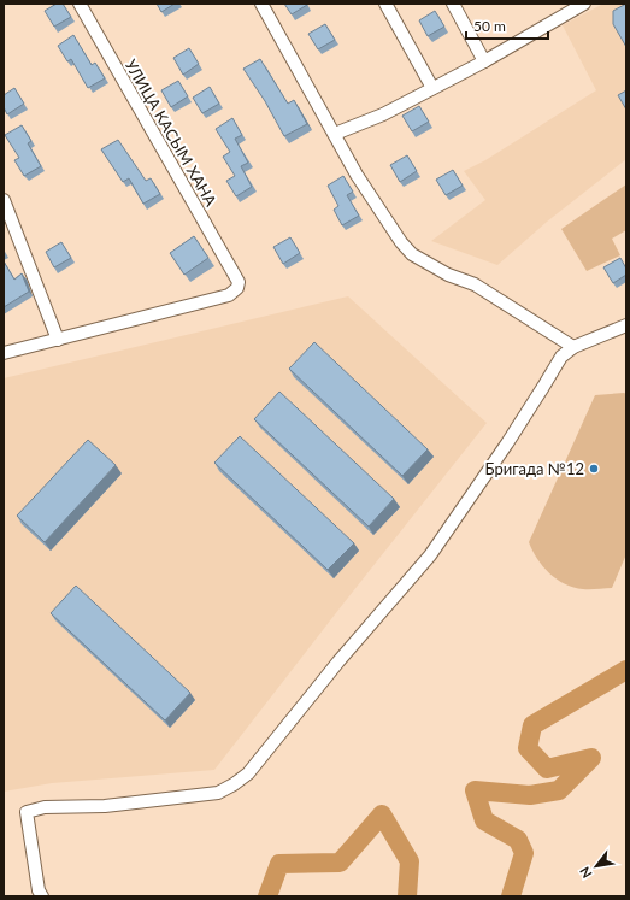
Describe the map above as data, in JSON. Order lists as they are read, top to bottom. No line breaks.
{"streets":{"street":["УЛИЦА КАСЫМ ХАНА"]},"places":["Бригада №12"],"scale_bar":"50 m","north":"bottom left"}
